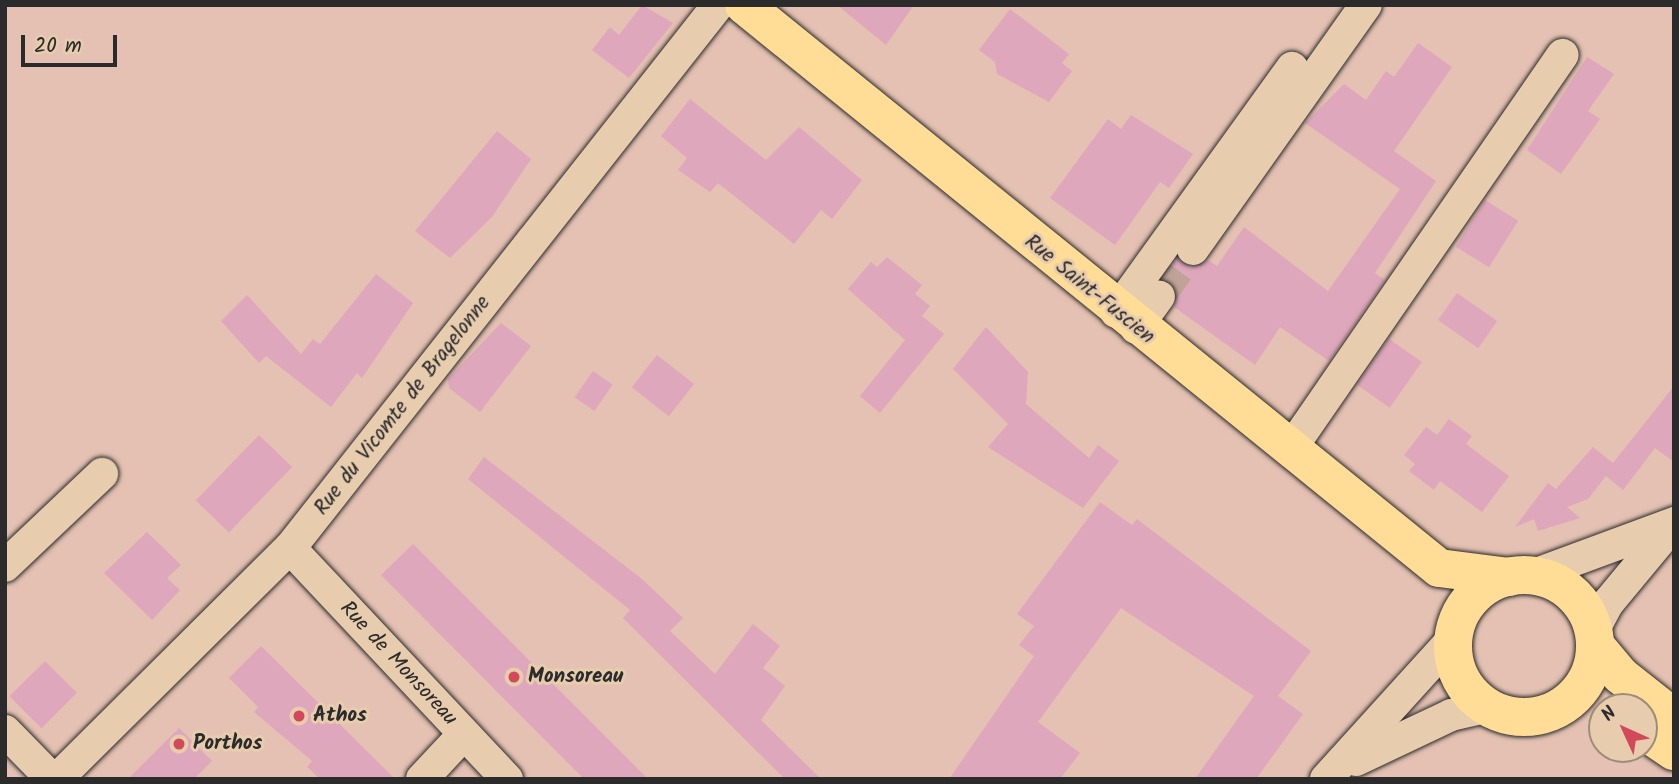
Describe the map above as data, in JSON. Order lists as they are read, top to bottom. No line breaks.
{"streets":{"main road":["Rue Saint-Fuscien"],"street":["Rue du Vicomte de Bragelonne","Rue de Monsoreau"]},"crossings":[["Rue du Vicomte de Bragelonne","Rue de Monsoreau"]],"places":["Monsoreau","Athos","Porthos"],"scale_bar":"20 m","north":"top left"}
